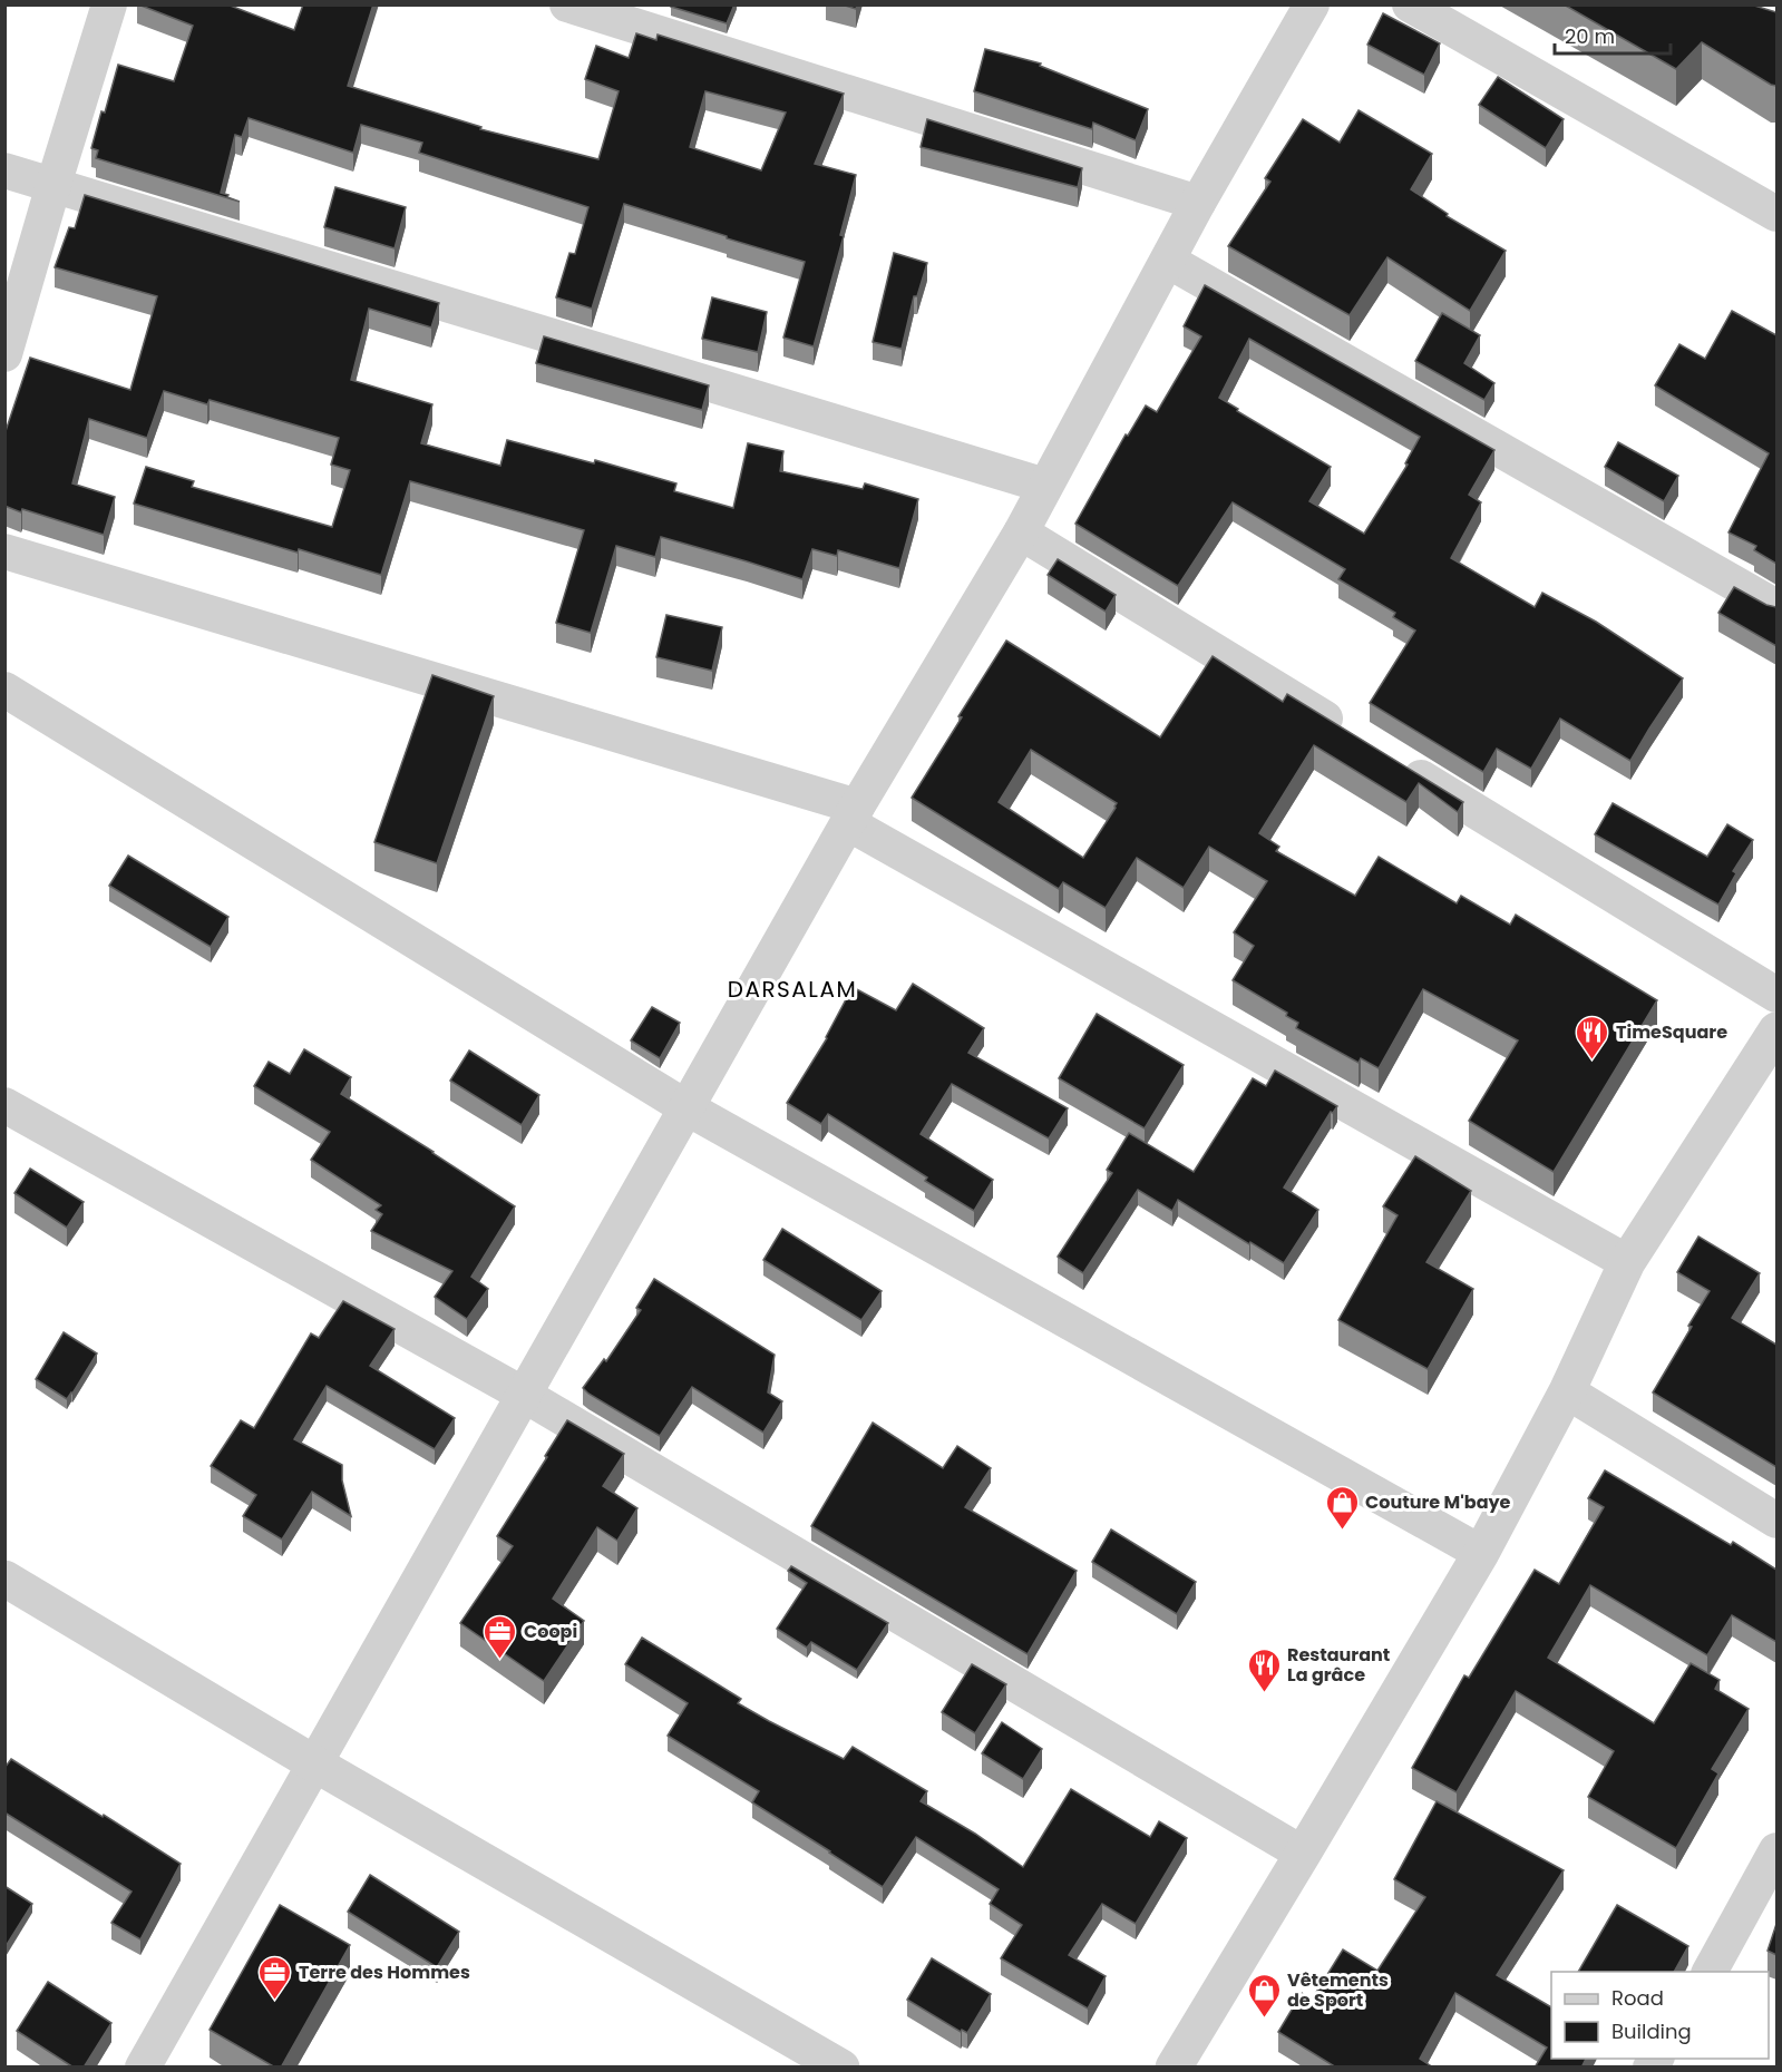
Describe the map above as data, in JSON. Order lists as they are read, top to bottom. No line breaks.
{"districts":["DARSALAM"],"places":{"restaurant":["TimeSquare","Restaurant La grâce"],"shop":["Couture M'baye","Vêtements de Sport"],"office":["Coopi","Terre des Hommes"]},"legend":["Road","Building"],"scale_bar":"20 m"}
